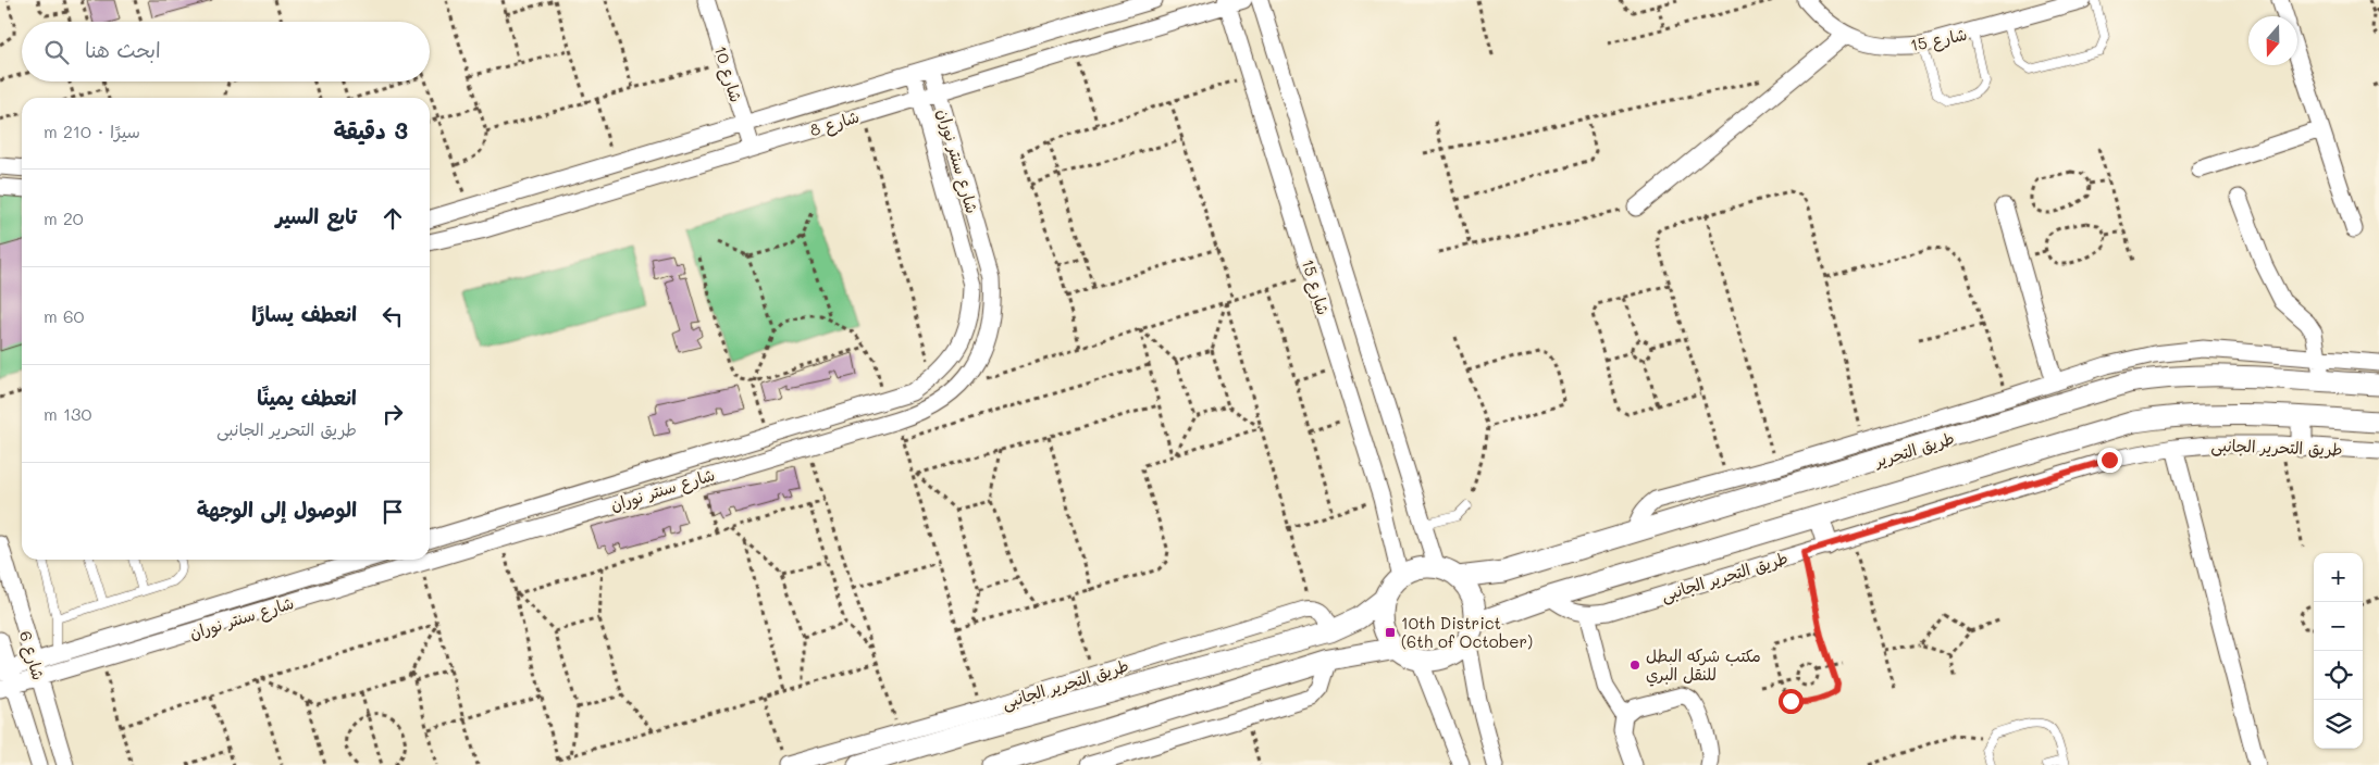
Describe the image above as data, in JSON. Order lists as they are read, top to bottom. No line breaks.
{"streets":{"street":["شارع 15","شارع 10","شارع 8","شارع سنتر نوران","طريق التحرير الجانبى","طريق التحرير","شارع 6"]},"crossings":[["شارع 15","شارع 8"],["شارع 15","طريق التحرير"],["شارع 10","شارع 8"],["شارع 8","شارع سنتر نوران"],["شارع سنتر نوران","شارع 6"]],"places":{"transit":["10th District (6th of October)"],"other":["مكتب شركه البطل للنقل البري"]},"north":"bottom","page":{"search":"ابحث هنا","heading":["3 دقيقة","سيرًا · 210 m"],"list":[["تابع السير","20 m"],["انعطف يسارًا","60 m"],["انعطف يمينًا","طريق التحرير الجانبى","130 m"],"الوصول إلى الوجهة"],"map_buttons":["+","−"]}}
